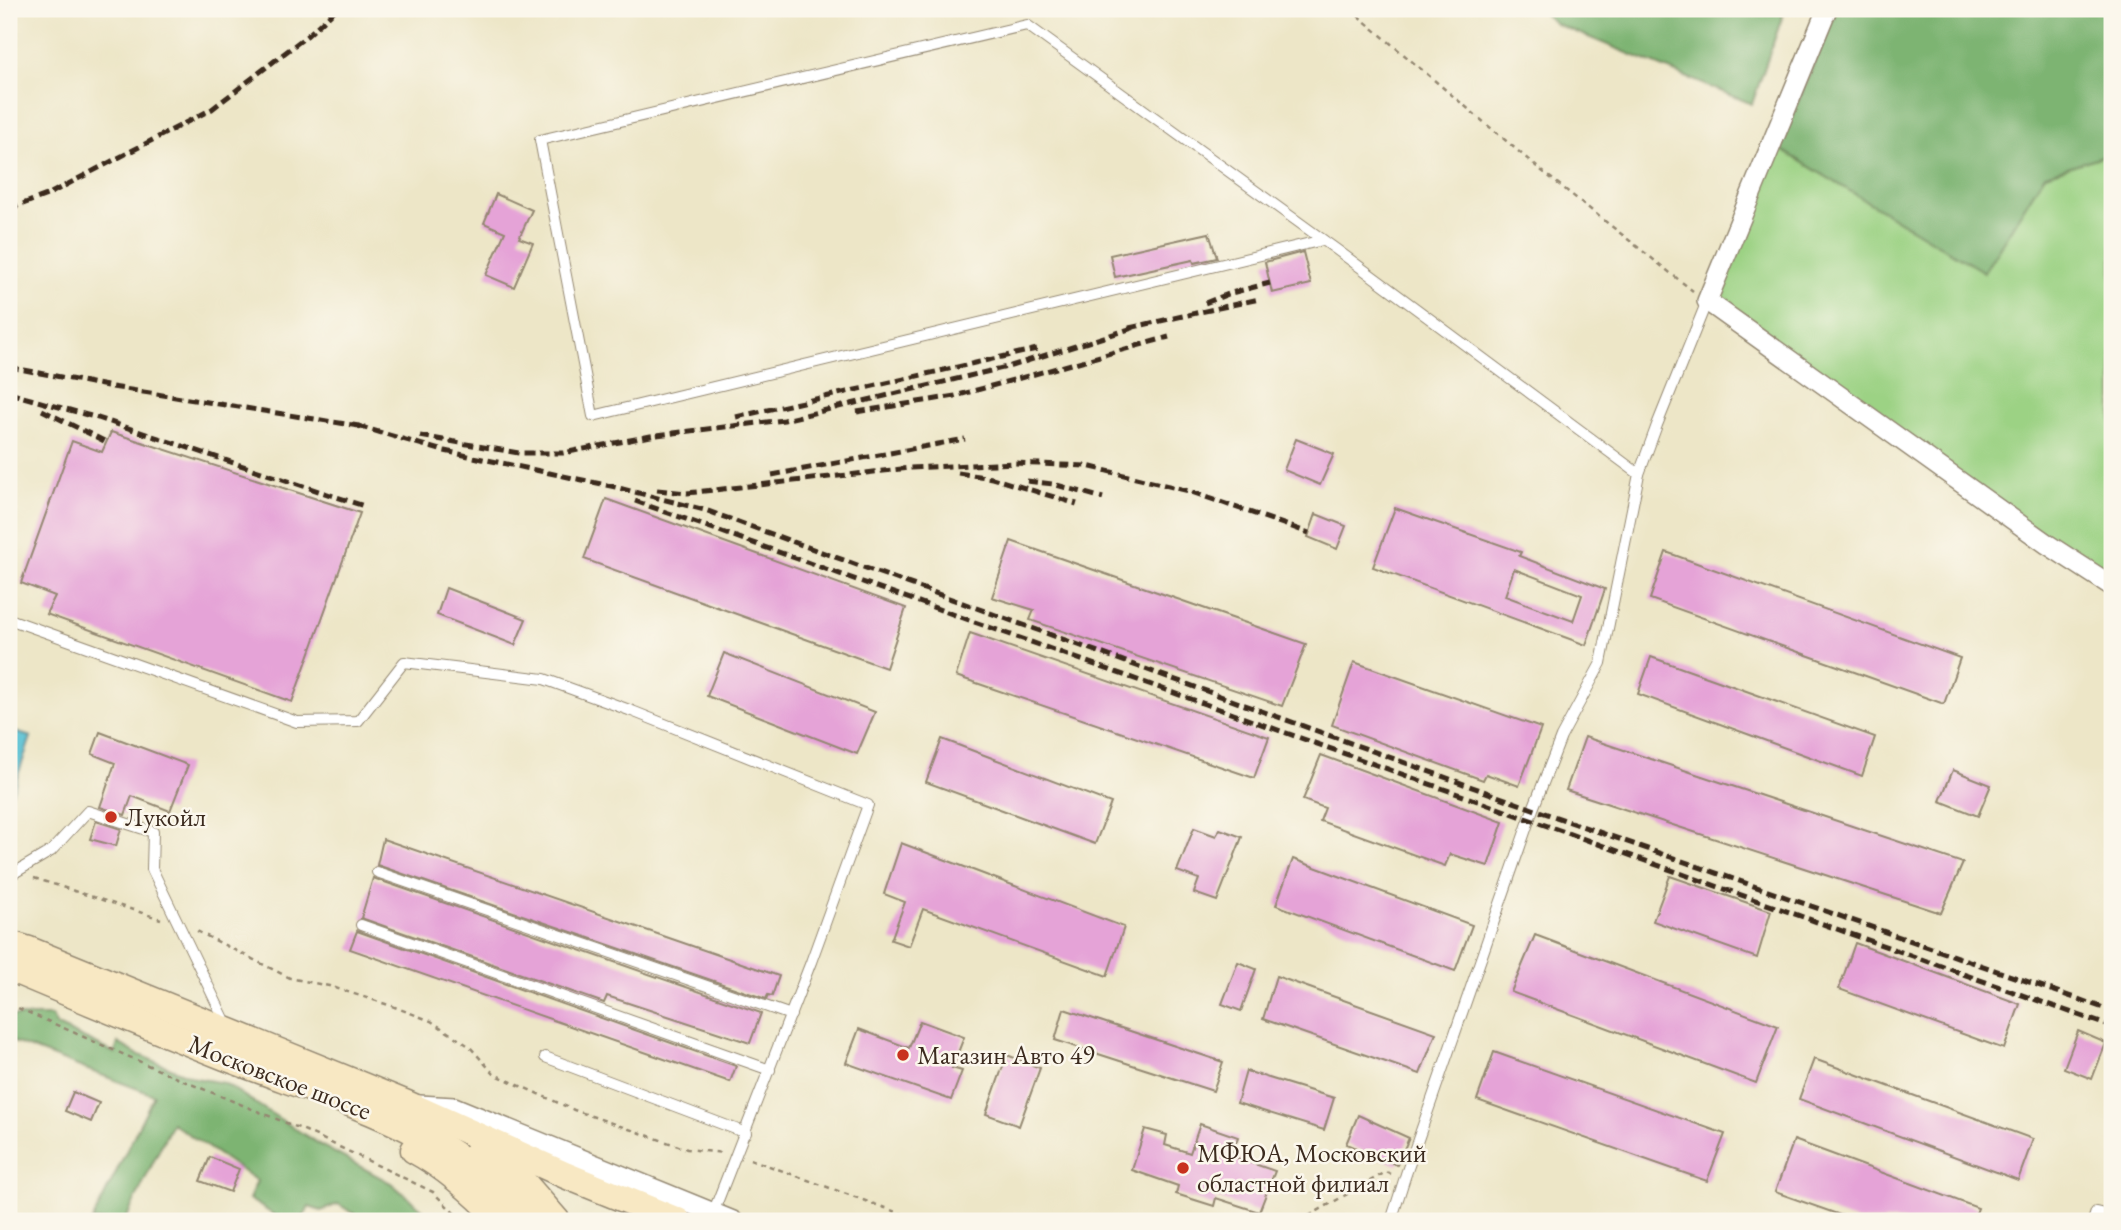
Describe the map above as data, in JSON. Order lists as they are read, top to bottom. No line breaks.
{"streets":{"main road":["Московское шоссе"]},"places":["Лукойл","Магазин Авто 49","МФЮА, Московский областной филиал"]}
